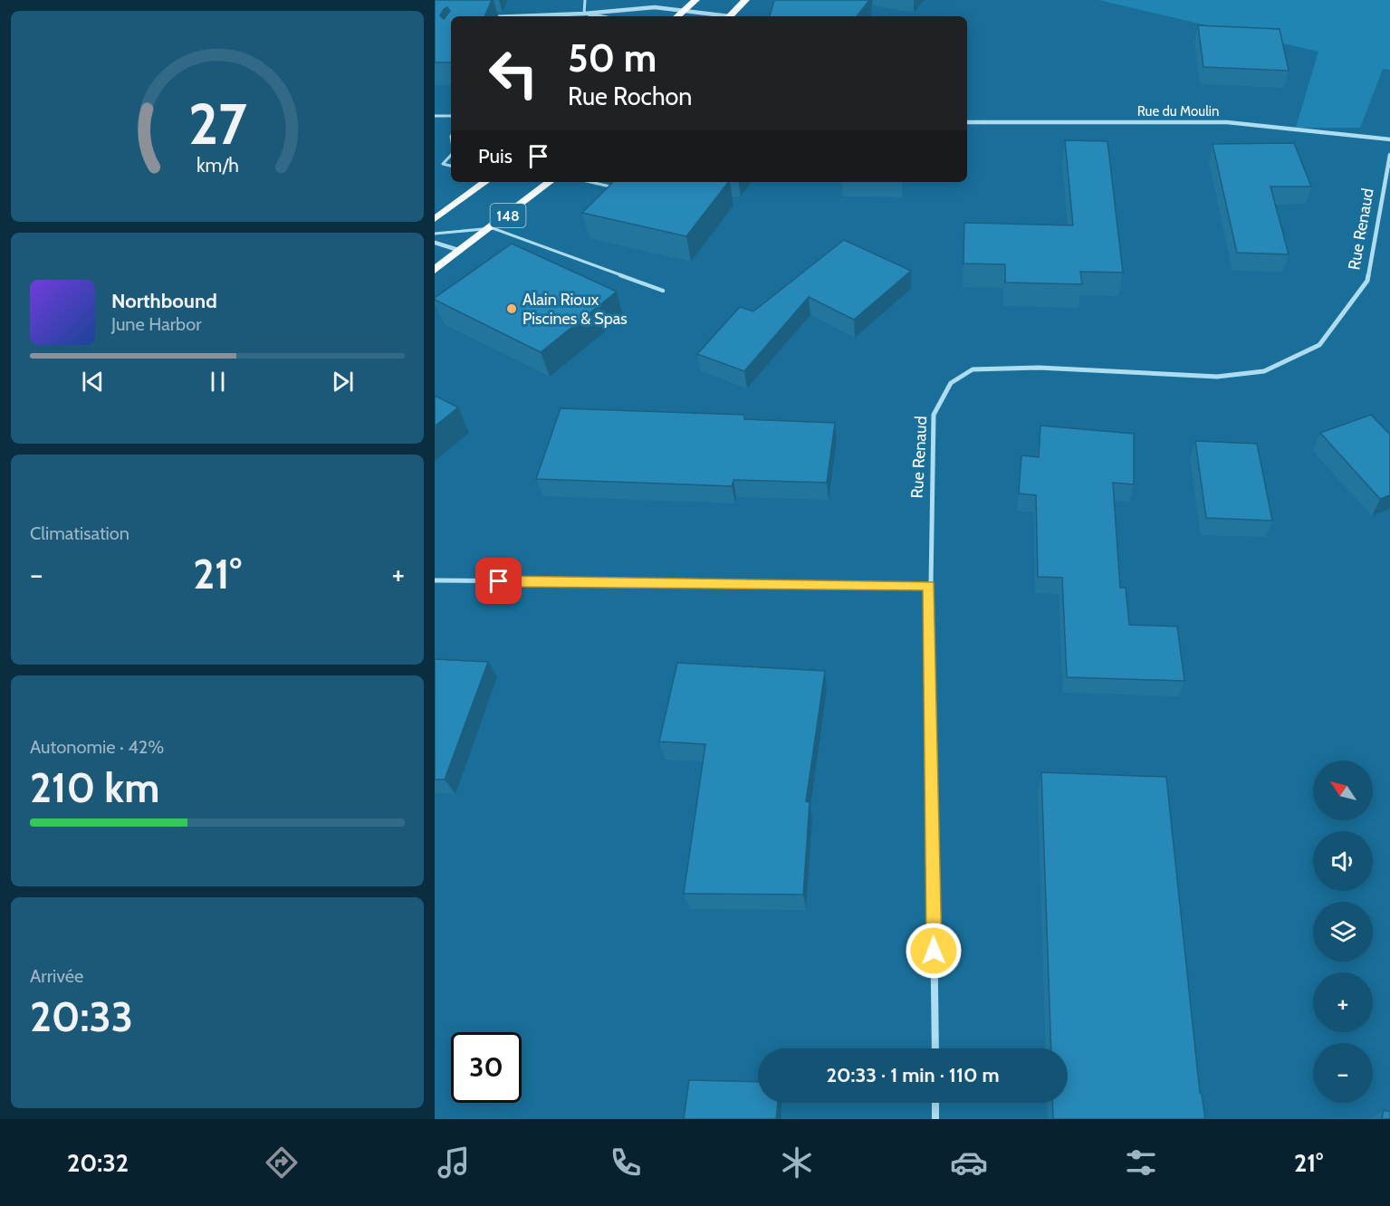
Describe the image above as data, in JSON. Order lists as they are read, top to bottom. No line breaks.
{"streets":{"main road":["148"],"street":["Rue du Moulin","Rue Renaud"]},"places":["Alain Rioux Piscines & Spas"],"north":"top left","page":{"turn":["50 m","Rue Rochon"],"then":"Puis","song":["Northbound","June Harbor"],"tile":["Climatisation",["Autonomie · 42%","210 km"],["Arrivée","20:33"]],"heat":["−","21°","+"],"map_buttons":["+","−"],"limit":"30","trip":"20:33 · 1 min · 110 m","tabs":["20:32","21°"],"gauge":["27","km/h"]}}
